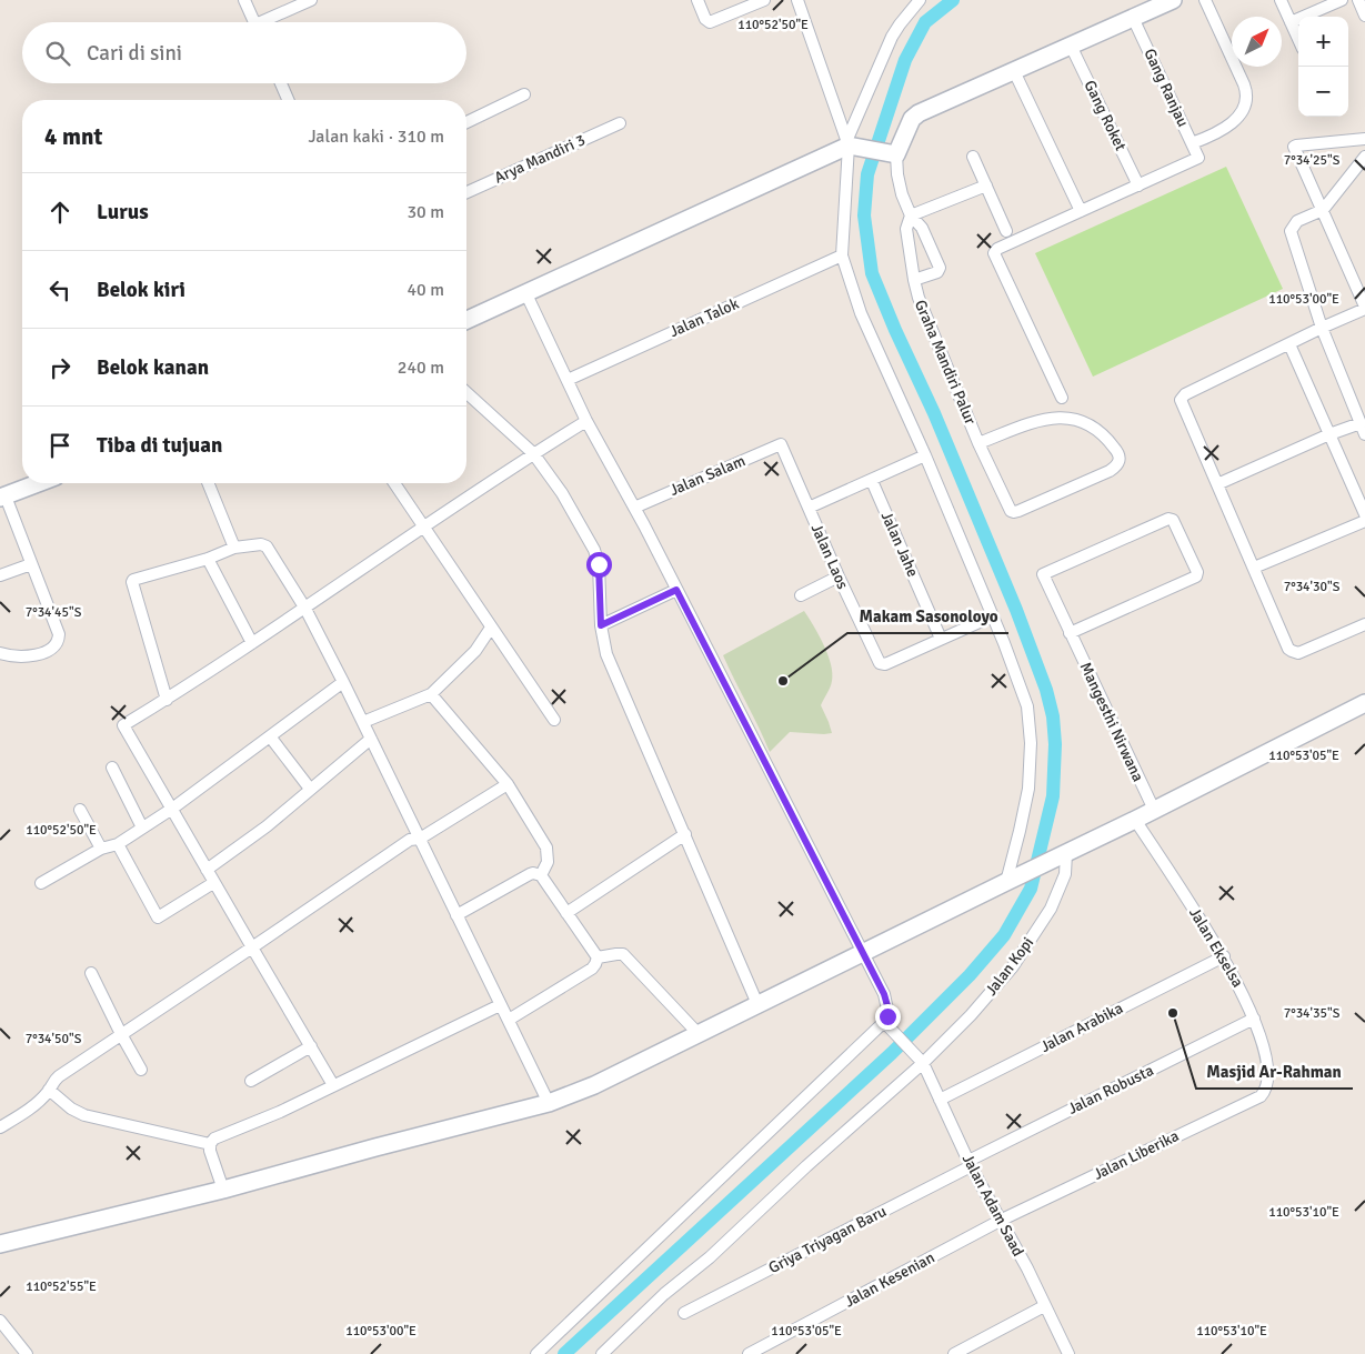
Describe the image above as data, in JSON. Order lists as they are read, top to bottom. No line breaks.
{"streets":{"street":["Gang Ranjau","Gang Roket","Arya Mandiri 3","Jalan Talok","Graha Mandiri Palur","Jalan Salam","Jalan Jahe","Jalan Laos","Mangesthi Nirwana","Jalan Ekselsa","Jalan Kopi","Jalan Arabika","Jalan Robusta","Jalan Liberika","Jalan Adam Saad","Griya Triyagan Baru","Jalan Kesenian"]},"crossings":[["Gang Ranjau","Gang Roket"],["Jalan Salam","Jalan Laos"],["Jalan Jahe","Jalan Laos"],["Jalan Ekselsa","Jalan Arabika"],["Jalan Ekselsa","Jalan Robusta"],["Jalan Ekselsa","Jalan Liberika"],["Jalan Kopi","Jalan Adam Saad"],["Jalan Arabika","Jalan Adam Saad"],["Jalan Robusta","Jalan Adam Saad"],["Jalan Robusta","Griya Triyagan Baru"],["Jalan Liberika","Jalan Adam Saad"],["Jalan Liberika","Jalan Kesenian"],["Jalan Adam Saad","Griya Triyagan Baru"],["Jalan Adam Saad","Jalan Kesenian"]],"places":["Makam Sasonoloyo","Masjid Ar-Rahman"],"north":"top right","page":{"map_buttons":["+","−"],"search":"Cari di sini","heading":["4 mnt","Jalan kaki · 310 m"],"list":[["Lurus","30 m"],["Belok kiri","40 m"],["Belok kanan","240 m"],"Tiba di tujuan"]},"coordinates":["110°52'50\"E","7°34'25\"S","110°53'00\"E","7°34'30\"S","7°34'45\"S","110°53'05\"E","7°34'35\"S","7°34'50\"S","110°53'10\"E","110°52'55\"E"]}
